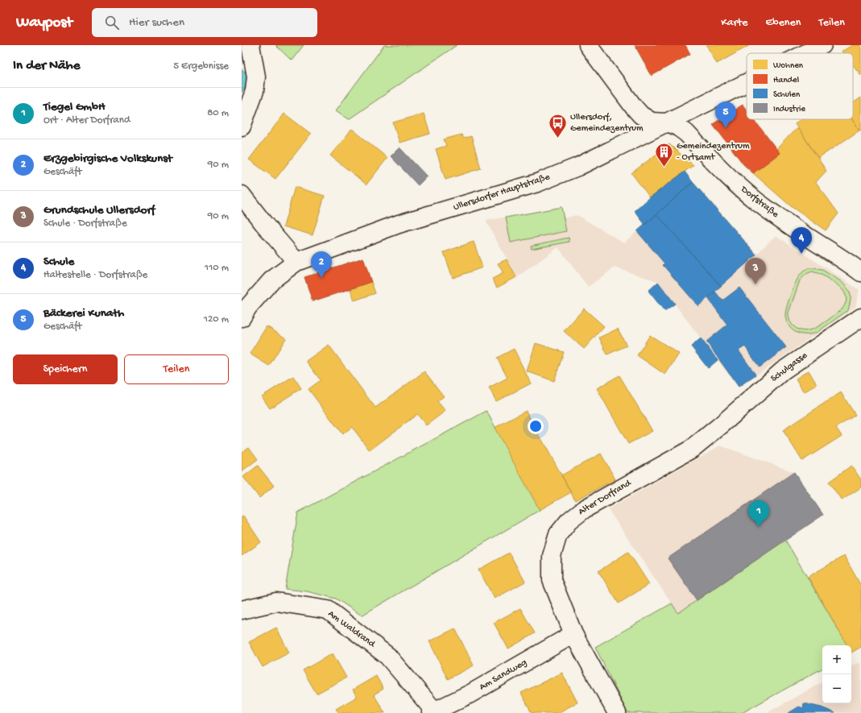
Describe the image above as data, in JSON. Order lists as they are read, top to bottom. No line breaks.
{"streets":{"street":["Ullersdorfer Hauptstraße","Dorfstraße","Schulgasse","Alter Dorfrand","Am Waldrand","Am Sandweg"]},"crossings":[["Ullersdorfer Hauptstraße","Dorfstraße"],["Schulgasse","Alter Dorfrand"],["Alter Dorfrand","Am Sandweg"],["Am Waldrand","Am Sandweg"]],"places":{"bus stop":["Ullersdorf, Gemeindezentrum"],"building":["Gemeindezentrum - Ortsamt"]},"legend":["Wohnen","Handel","Schulen","Industrie"],"page":{"header":"Waypost","search":"Hier suchen","nav":["Karte","Ebenen","Teilen"],"heading":["In der Nähe","5 Ergebnisse"],"list":[{"mark":"1","name":"Tiegel GmbH","note":"Ort · Alter Dorfrand","value":"80 m"},{"mark":"2","name":"Erzgebirgische Volkskunst","note":"Geschäft","value":"90 m"},{"mark":"3","name":"Grundschule Ullersdorf","note":"Schule · Dorfstraße","value":"90 m"},{"mark":"4","name":"Schule","note":"Haltestelle · Dorfstraße","value":"110 m"},{"mark":"5","name":"Bäckerei Kunath","note":"Geschäft","value":"120 m"}],"pins":["5","4","2","3","1"],"buttons":["Speichern","Teilen"],"map_buttons":["+","−"]}}
